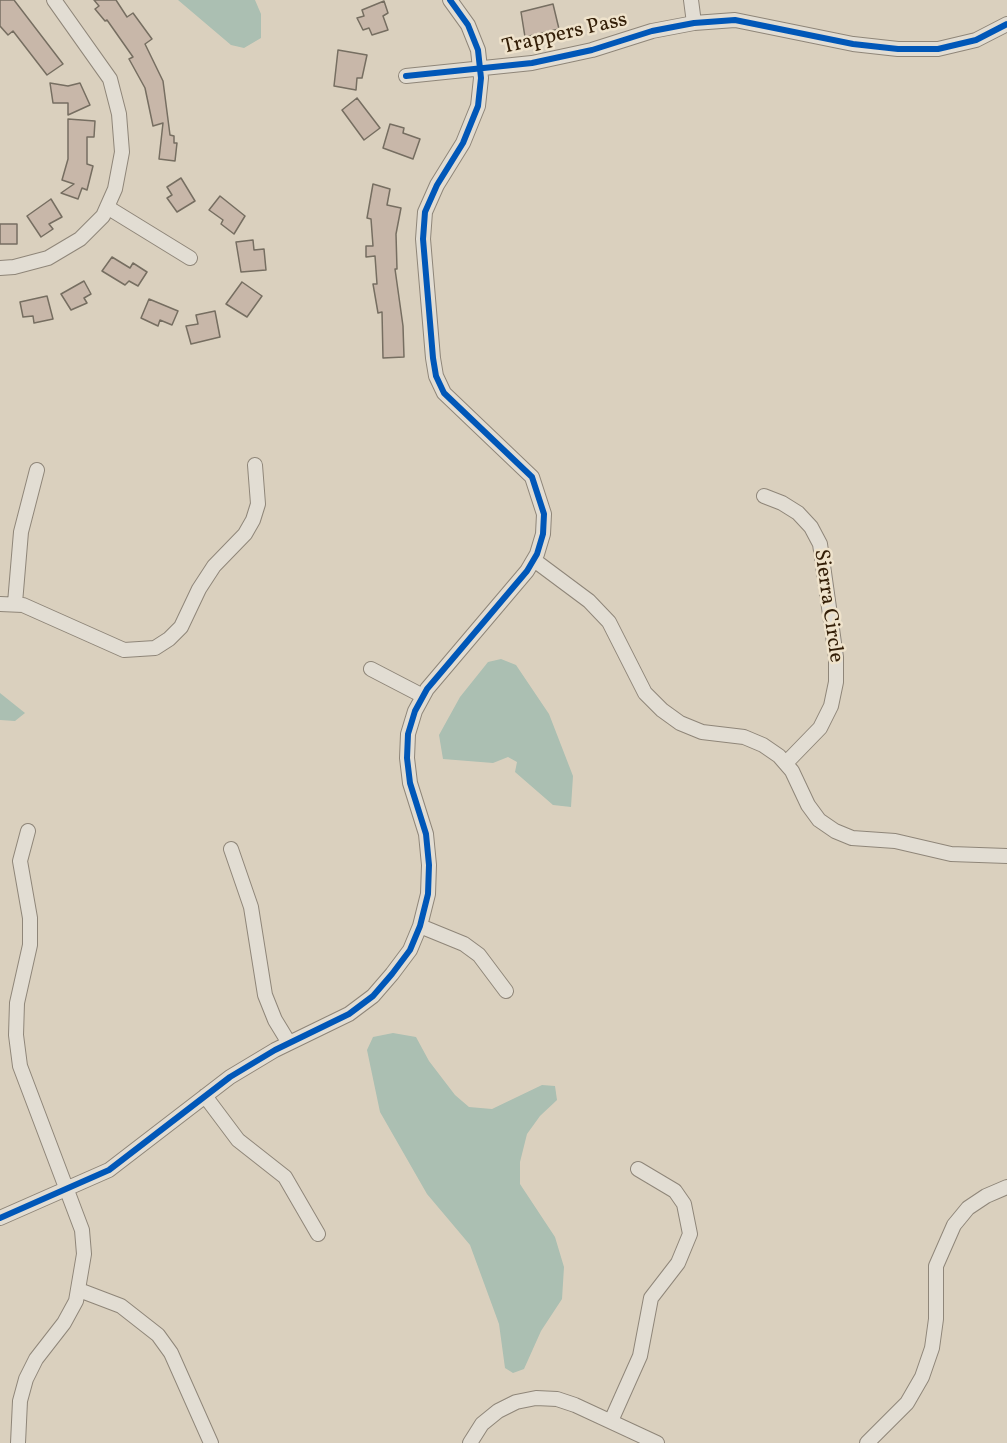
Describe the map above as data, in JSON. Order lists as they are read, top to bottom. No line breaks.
{"streets":{"street":["Trappers Pass","Sierra Circle"]}}
